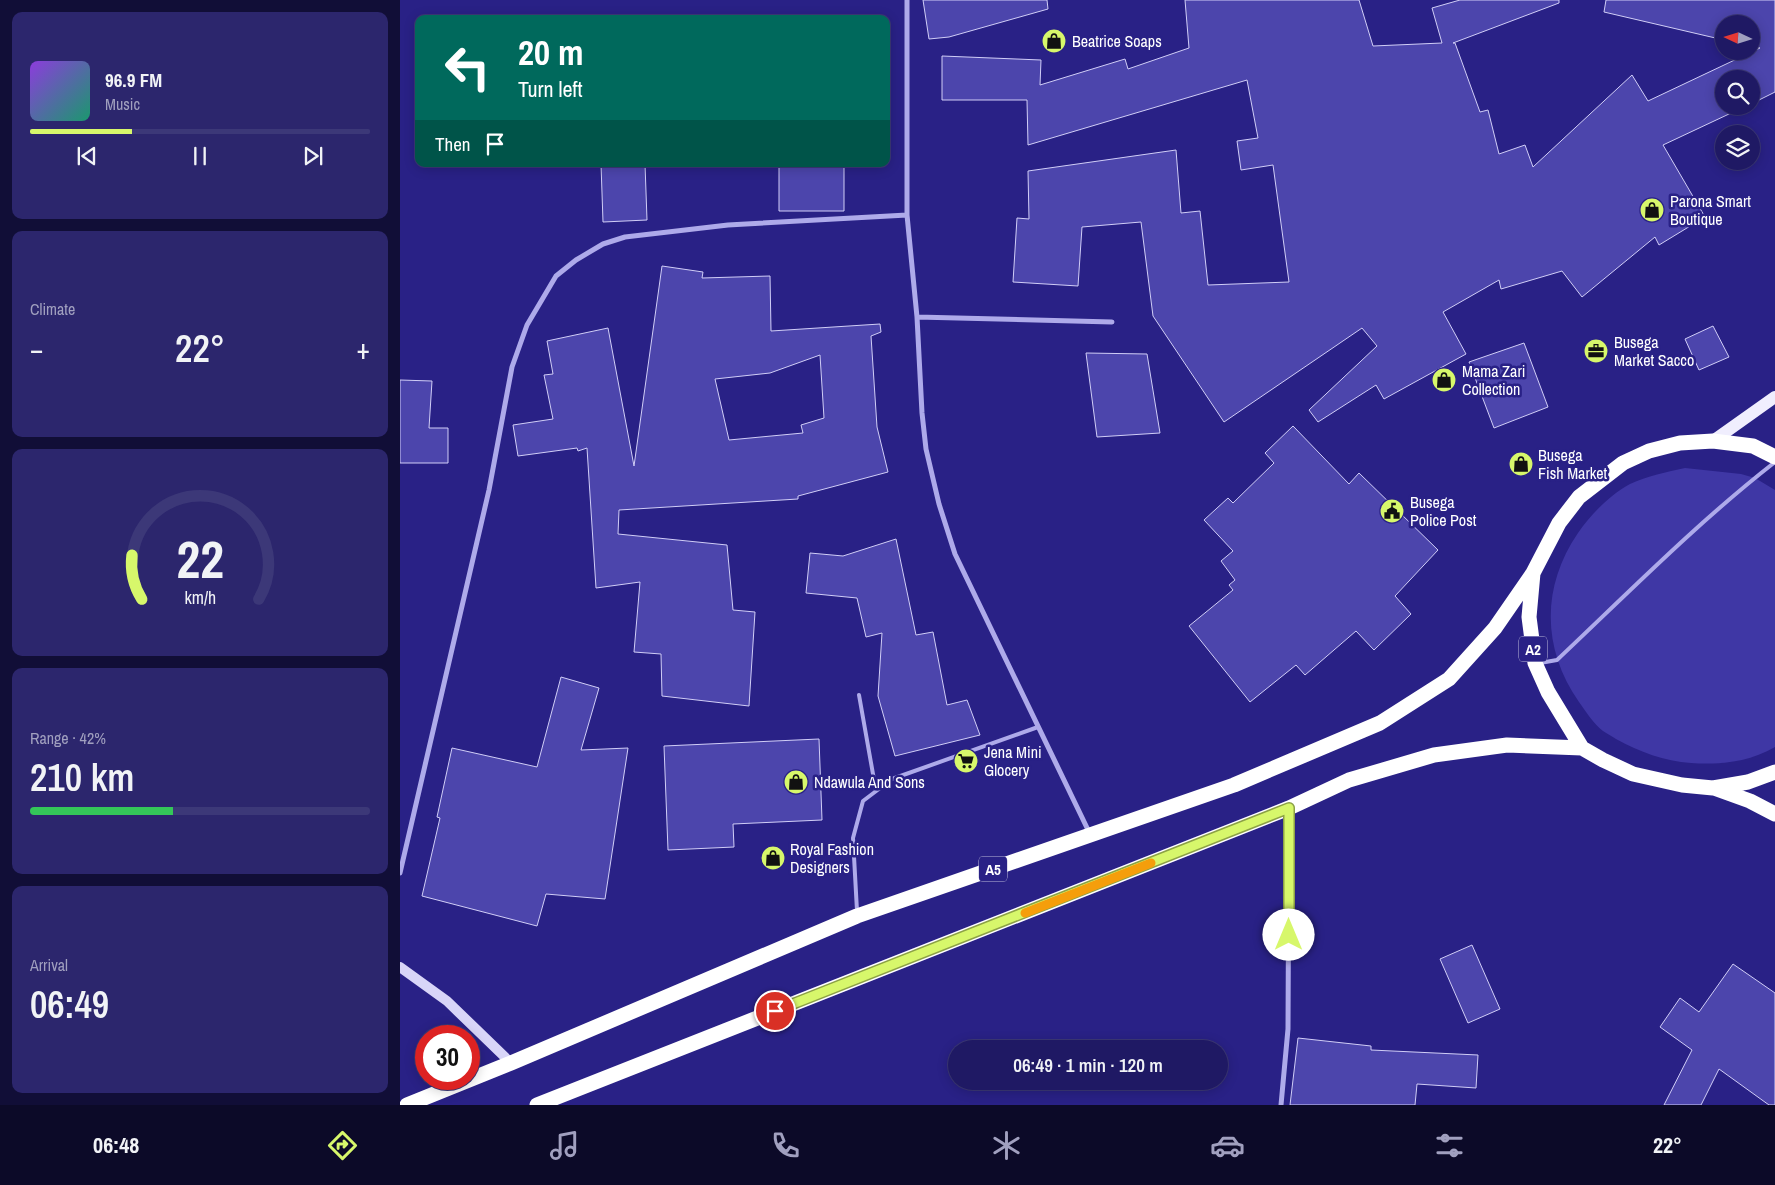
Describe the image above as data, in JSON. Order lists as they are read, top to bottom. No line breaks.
{"streets":{"highway":["A2","A5"]},"crossings":[["A2","A5"]],"places":{"shop":["Beatrice Soaps","Parona Smart Boutique","Mama Zari Collection","Busega Fish Market","Ndawula And Sons","Royal Fashion Designers"],"office":["Busega Market Sacco"],"public building":["Busega Police Post"],"supermarket":["Jena Mini Glocery"]},"north":"left","page":{"turn":["20 m","Turn left"],"song":["96.9 FM","Music"],"then":"Then","tile":["Climate",["Range · 42%","210 km"],["Arrival","06:49"]],"heat":["−","22°","+"],"limit":"30","trip":"06:49 · 1 min · 120 m","tabs":["06:48","22°"],"gauge":["22","km/h"]}}
